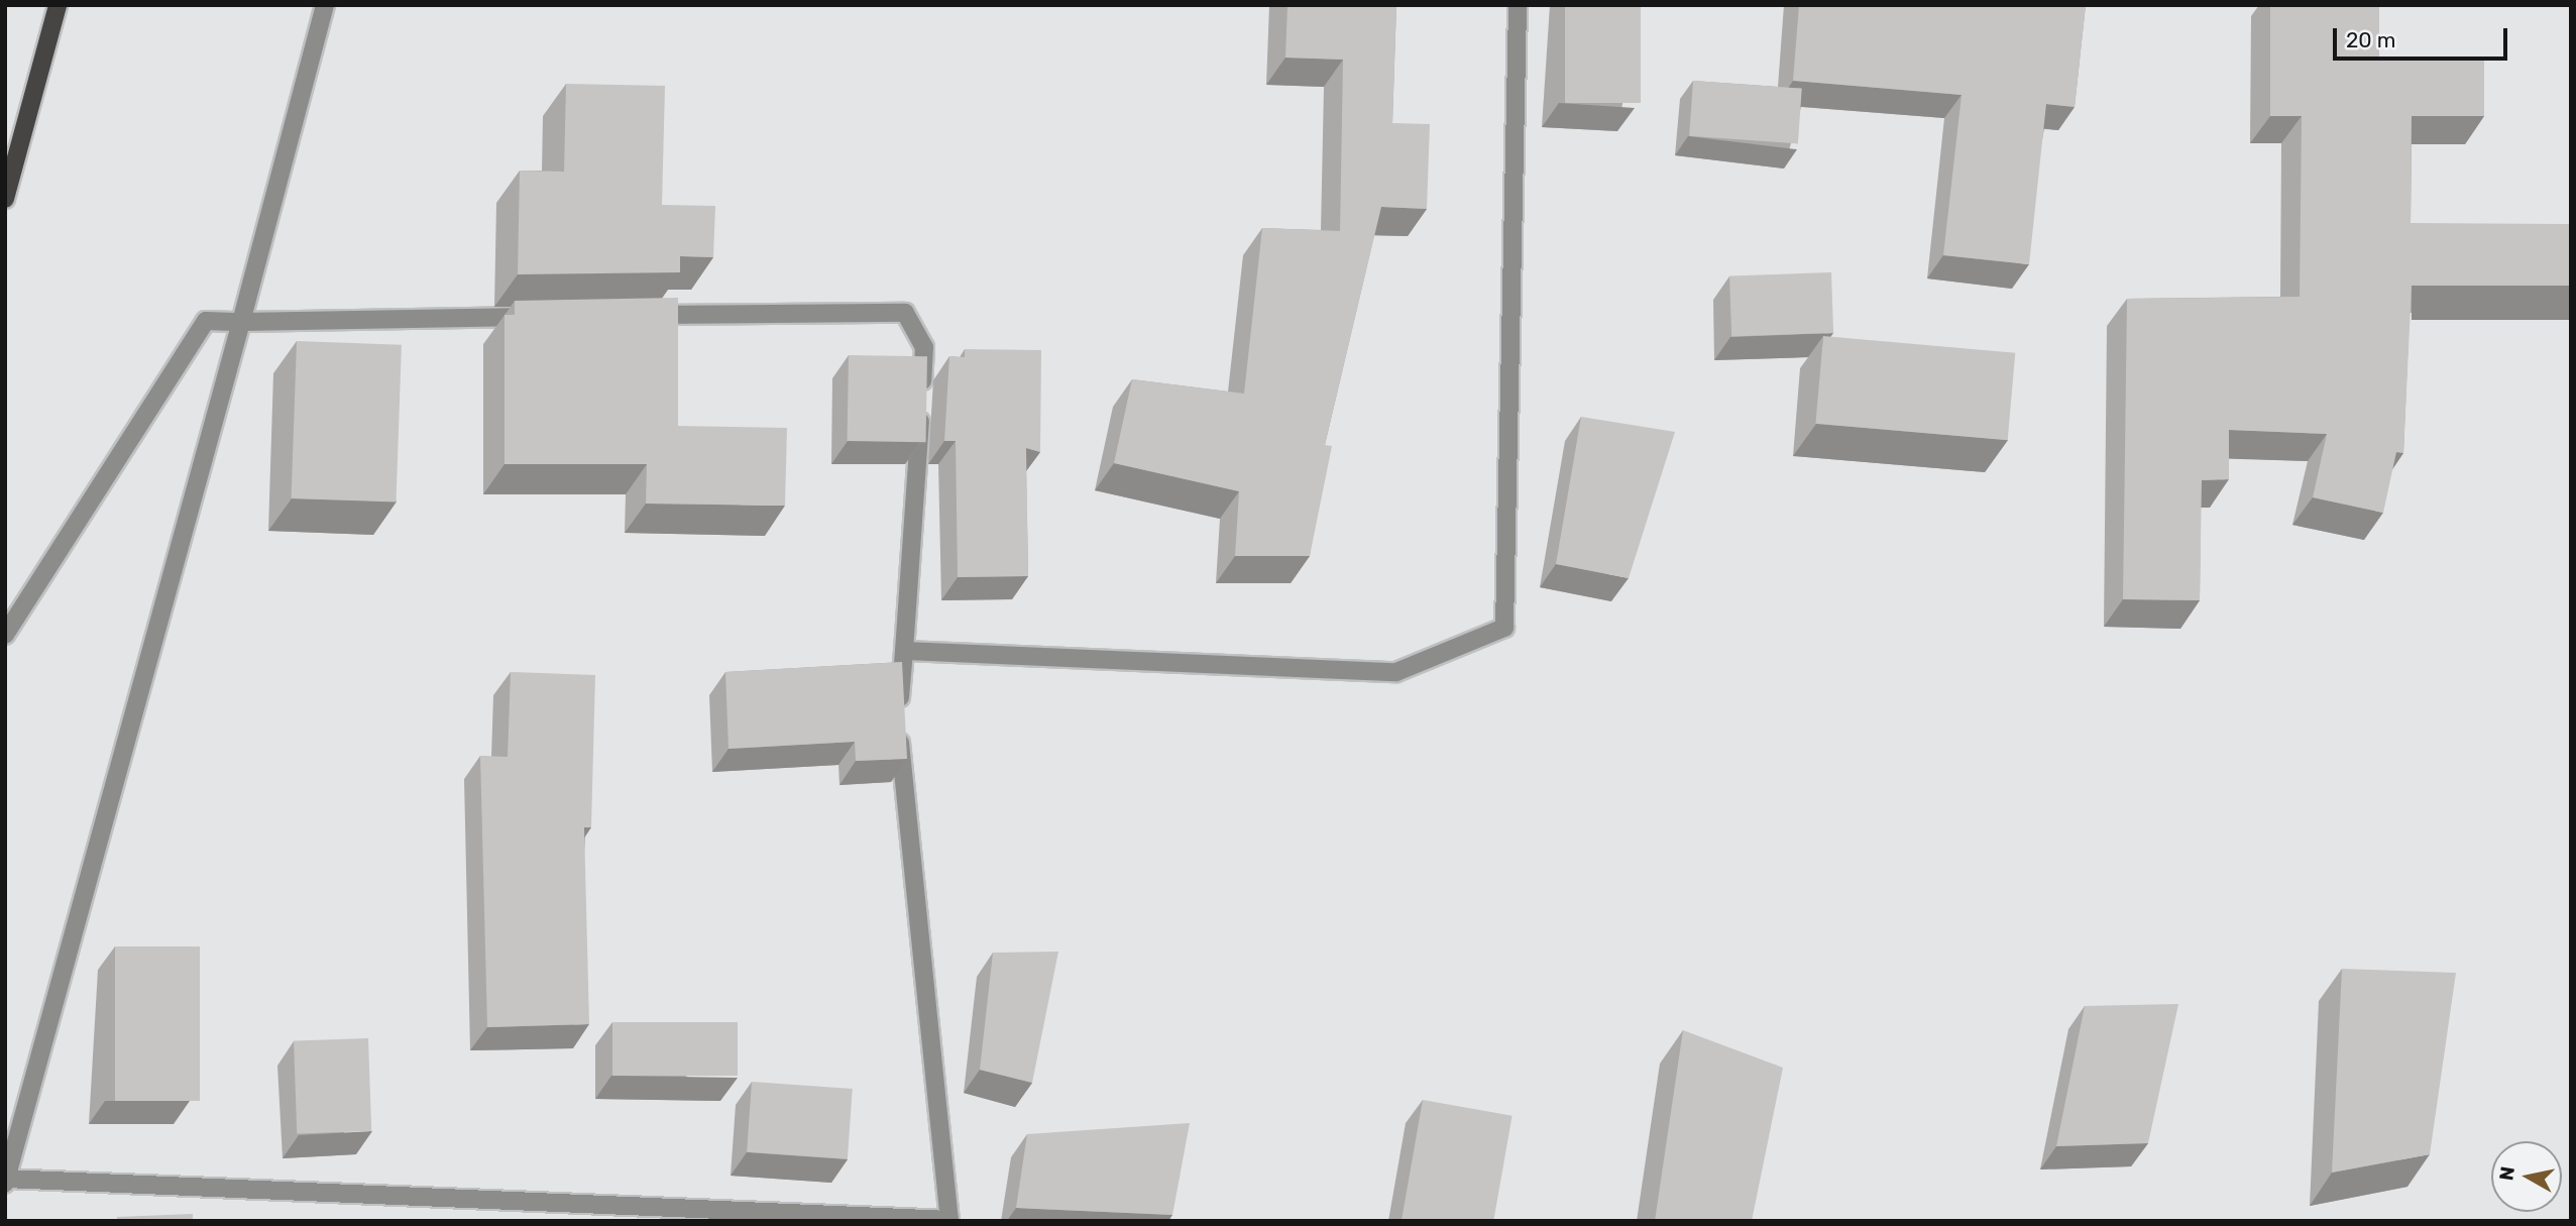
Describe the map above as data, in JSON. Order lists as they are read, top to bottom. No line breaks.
{"scale_bar":"20 m","north":"left"}
